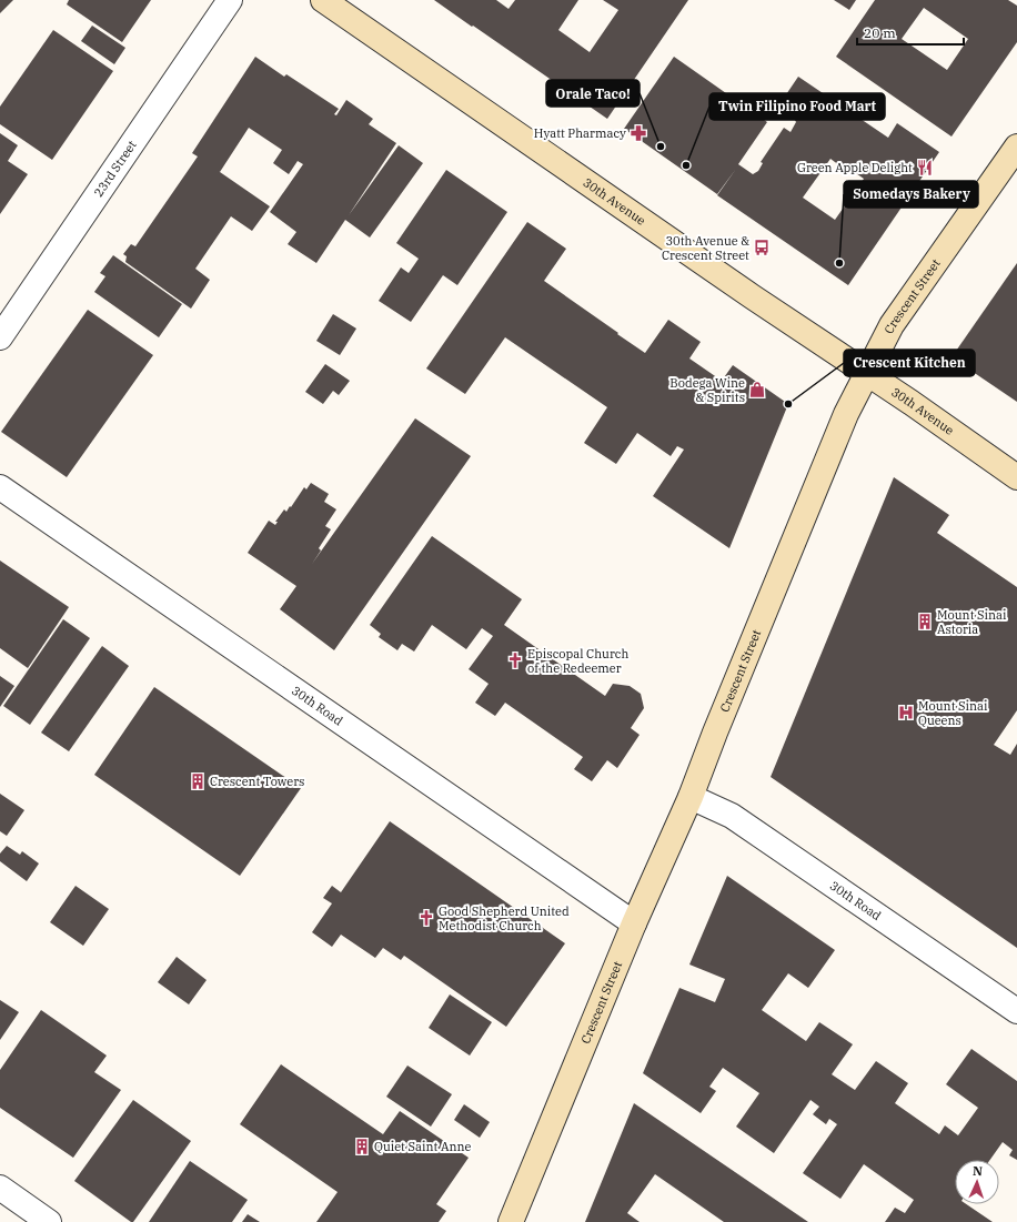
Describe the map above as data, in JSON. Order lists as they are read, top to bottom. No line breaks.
{"streets":{"street":["23rd Street","30th Avenue","Crescent Street","30th Road"]},"crossings":[["30th Avenue","Crescent Street"],["Crescent Street","30th Road"]],"places":{"pharmacy":["Hyatt Pharmacy"],"other":["Orale Taco!","Twin Filipino Food Mart","Somedays Bakery","Crescent Kitchen"],"restaurant":["Green Apple Delight"],"bus stop":["30th Avenue & Crescent Street"],"shop":["Bodega Wine & Spirits"],"building":["Mount Sinai Astoria","Crescent Towers","Quiet Saint Anne"],"church":["Episcopal Church of the Redeemer","Good Shepherd United Methodist Church"],"hospital":["Mount Sinai Queens"]},"scale_bar":"20 m","north":"top"}
